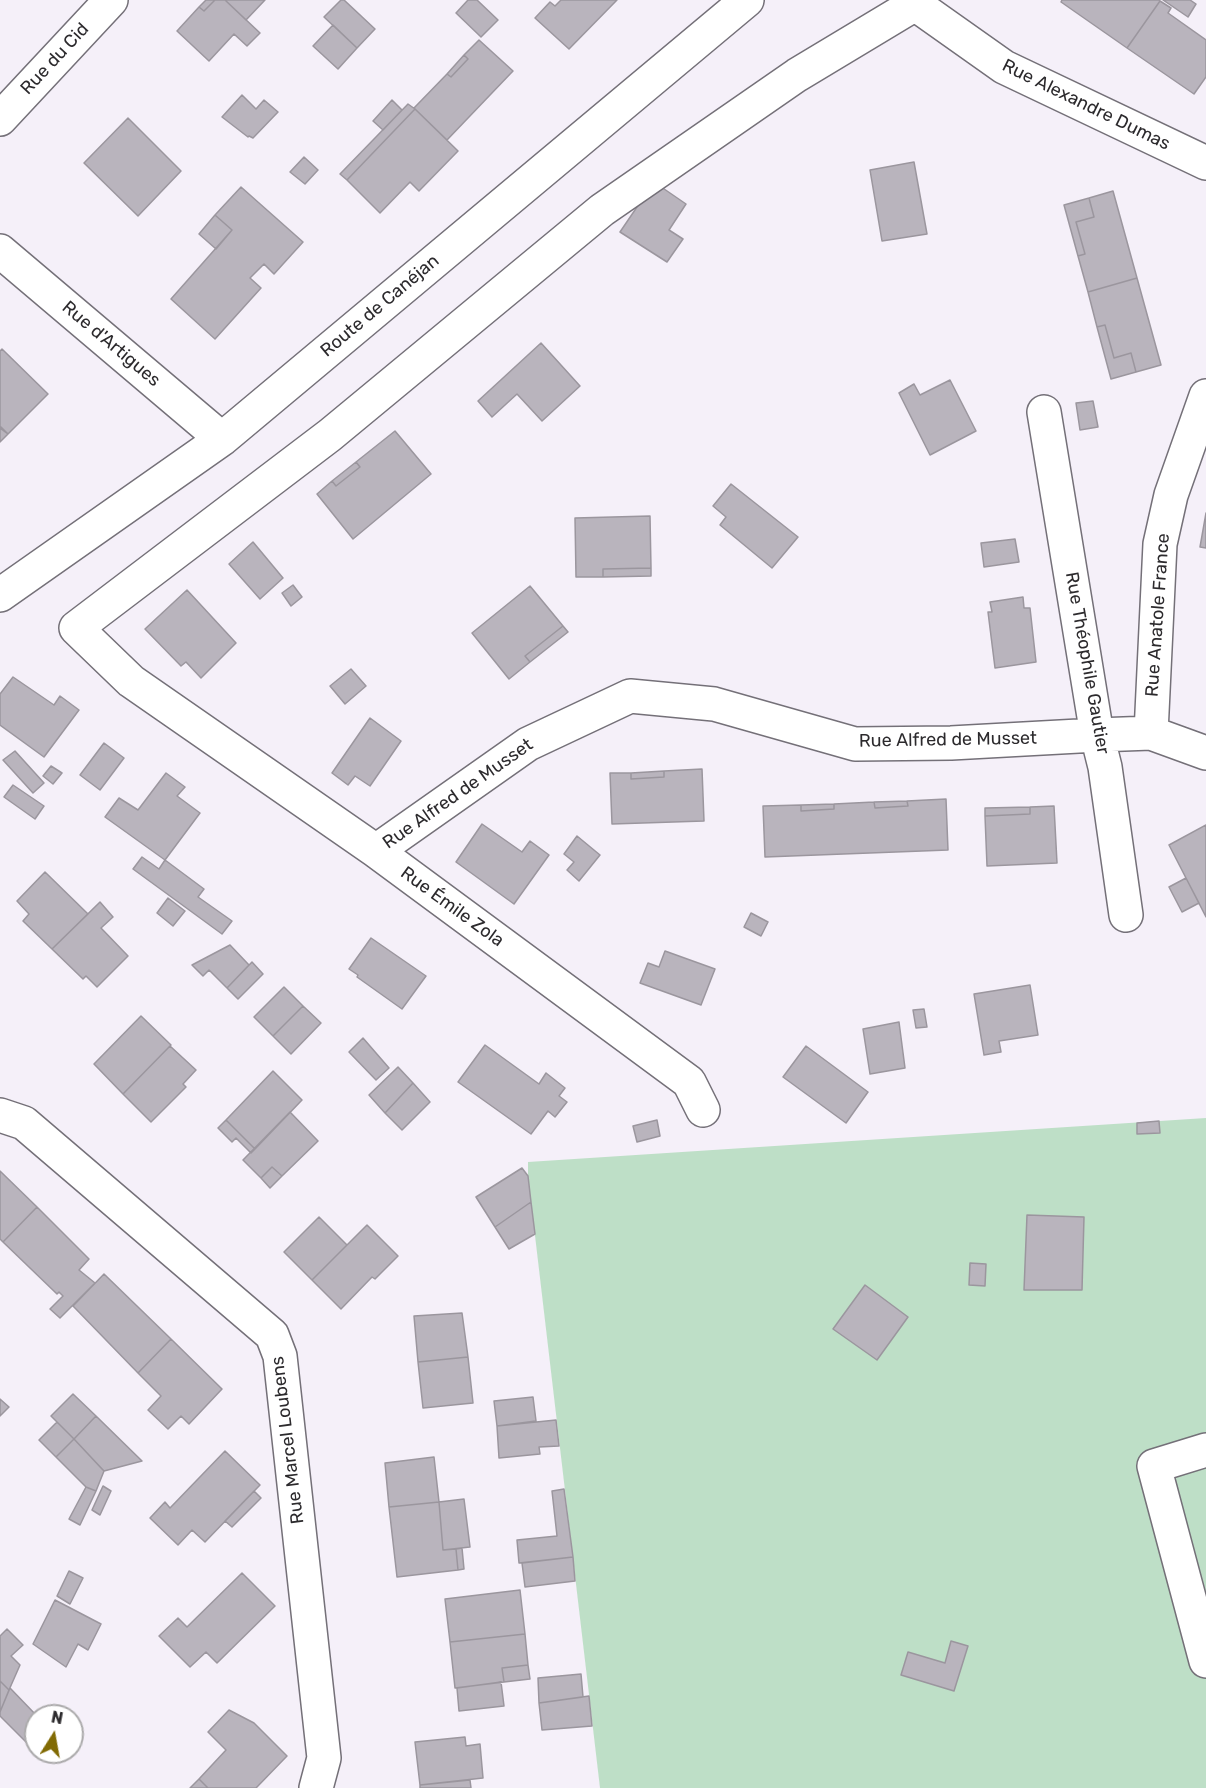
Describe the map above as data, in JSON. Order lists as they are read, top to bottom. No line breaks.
{"streets":{"street":["Rue du Cid","Rue Alexandre Dumas","Route de Canéjan","Rue d'Artigues","Rue Anatole France","Rue Théophile Gautier","Rue Alfred de Musset","Rue Émile Zola","Rue Marcel Loubens"]},"crossings":[["Rue Alexandre Dumas","Rue Émile Zola"],["Route de Canéjan","Rue d'Artigues"],["Rue Anatole France","Rue Alfred de Musset"],["Rue Théophile Gautier","Rue Alfred de Musset"],["Rue Alfred de Musset","Rue Émile Zola"]],"north":"top"}
